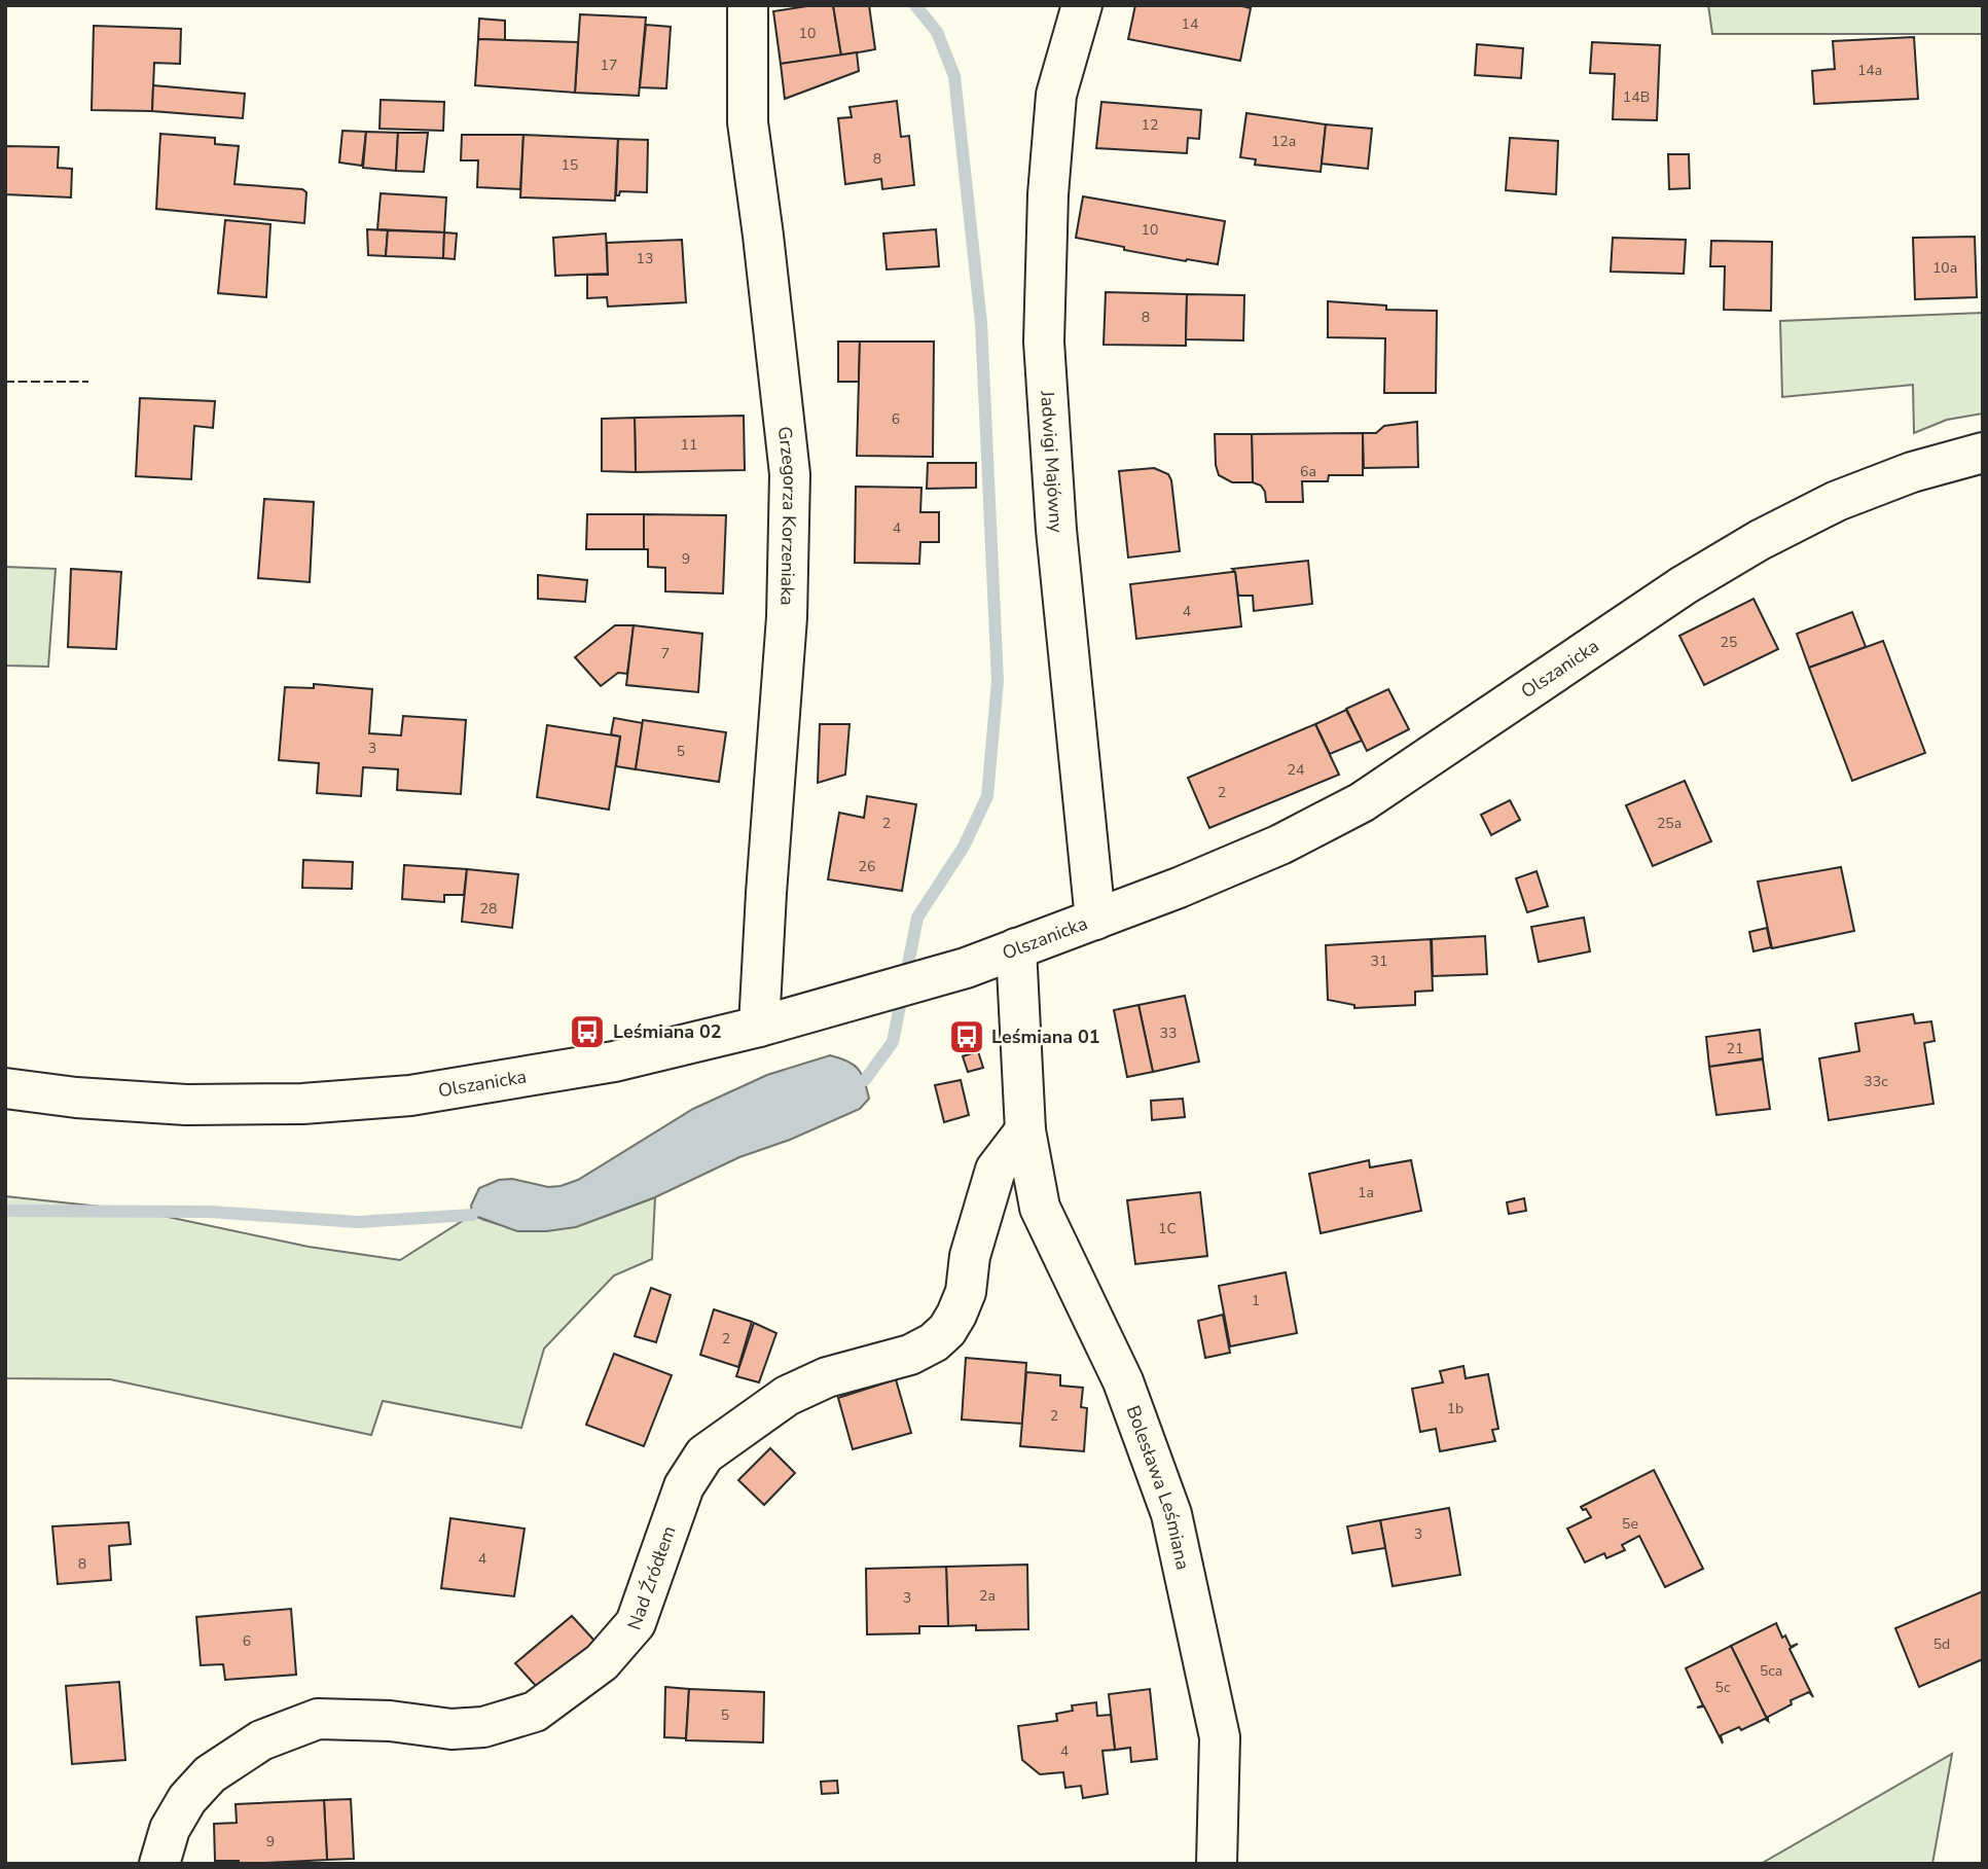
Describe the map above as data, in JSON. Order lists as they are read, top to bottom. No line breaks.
{"streets":{"street":["Jadwigi Majówny","Grzegorza Korzeniaka","Olszanicka","Bolesława Leśmiana","Nad Źródłem"]},"crossings":[["Jadwigi Majówny","Olszanicka"],["Grzegorza Korzeniaka","Olszanicka"],["Olszanicka","Bolesława Leśmiana"],["Bolesława Leśmiana","Nad Źródłem"]],"places":{"bus stop":["Leśmiana 02","Leśmiana 01"]},"house_numbers":["14","10","17","14a","14B","12","12a","8","15","10","13","10a","8","6","11","6a","4","9","4","25","7","3","5","24","2","2","25a","26","28","31","33","21","33c","1a","1C","1","2","1b","2","5e","3","4","8","2a","3","6","5d","5ca","5c","5","4","9"]}
